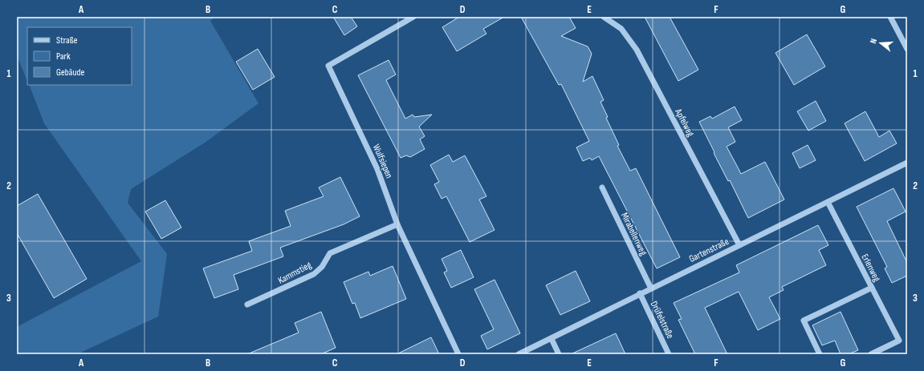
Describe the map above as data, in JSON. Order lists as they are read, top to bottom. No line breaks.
{"streets":{"street":["Apfelweg","Wulfsiepen","Mirabellenweg","Gartenstraße","Erlenweg","Kammstieg","Drüfelstraße"]},"crossings":[["Apfelweg","Gartenstraße"],["Wulfsiepen","Kammstieg"],["Mirabellenweg","Gartenstraße"],["Gartenstraße","Erlenweg"],["Gartenstraße","Drüfelstraße"]],"legend":["Straße","Park","Gebäude"],"north":"left","grid":{"columns":["A","B","C","D","E","F","G"],"rows":["1","2","3"]}}
